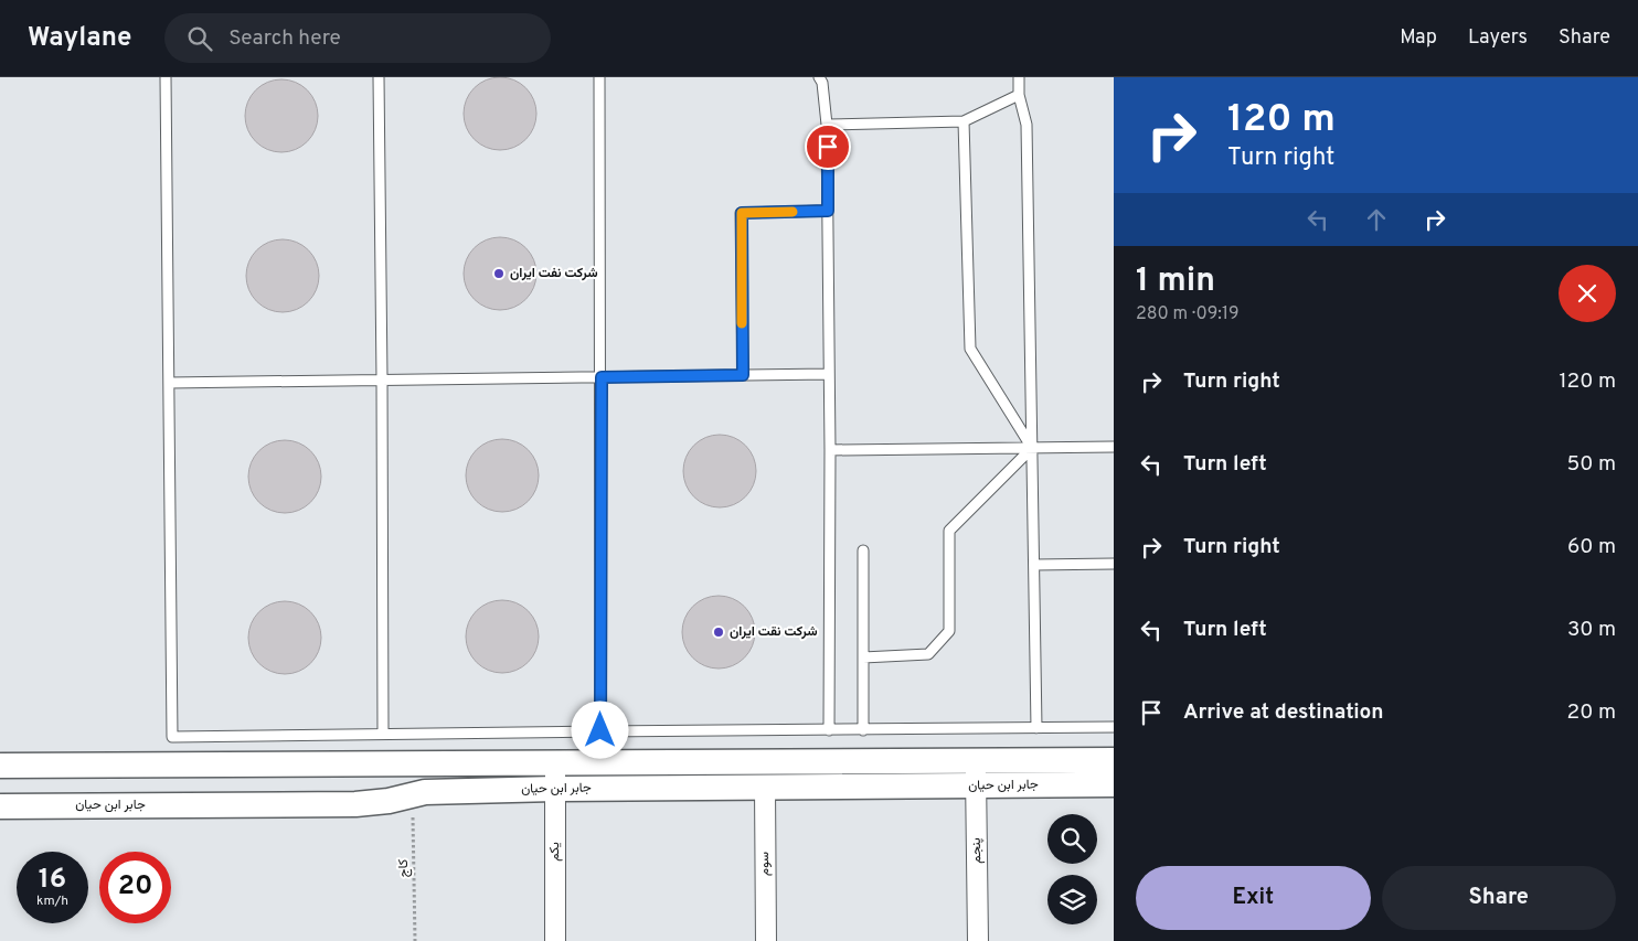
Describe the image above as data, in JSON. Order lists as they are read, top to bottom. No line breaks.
{"streets":{"street":["جابر ابن حیان","پنجم","یکم","سوم"],"path":["کاج"]},"crossings":[["جابر ابن حیان","پنجم"],["جابر ابن حیان","یکم"],["جابر ابن حیان","سوم"],["جابر ابن حیان","کاج"]],"places":["شرکت نفت ایران","شرکت نقت ایران"],"page":{"header":"Waylane","search":"Search here","nav":["Map","Layers","Share"],"turn":["120 m","Turn right"],"heading":["1 min","280 m · 09:19"],"list":[{"name":"Turn right","value":"120 m"},{"name":"Turn left","value":"50 m"},{"name":"Turn right","value":"60 m"},{"name":"Turn left","value":"30 m"},{"name":"Arrive at destination","value":"20 m"}],"speed":"16 km/h","limit":"20","buttons":["Exit","Share"]}}
